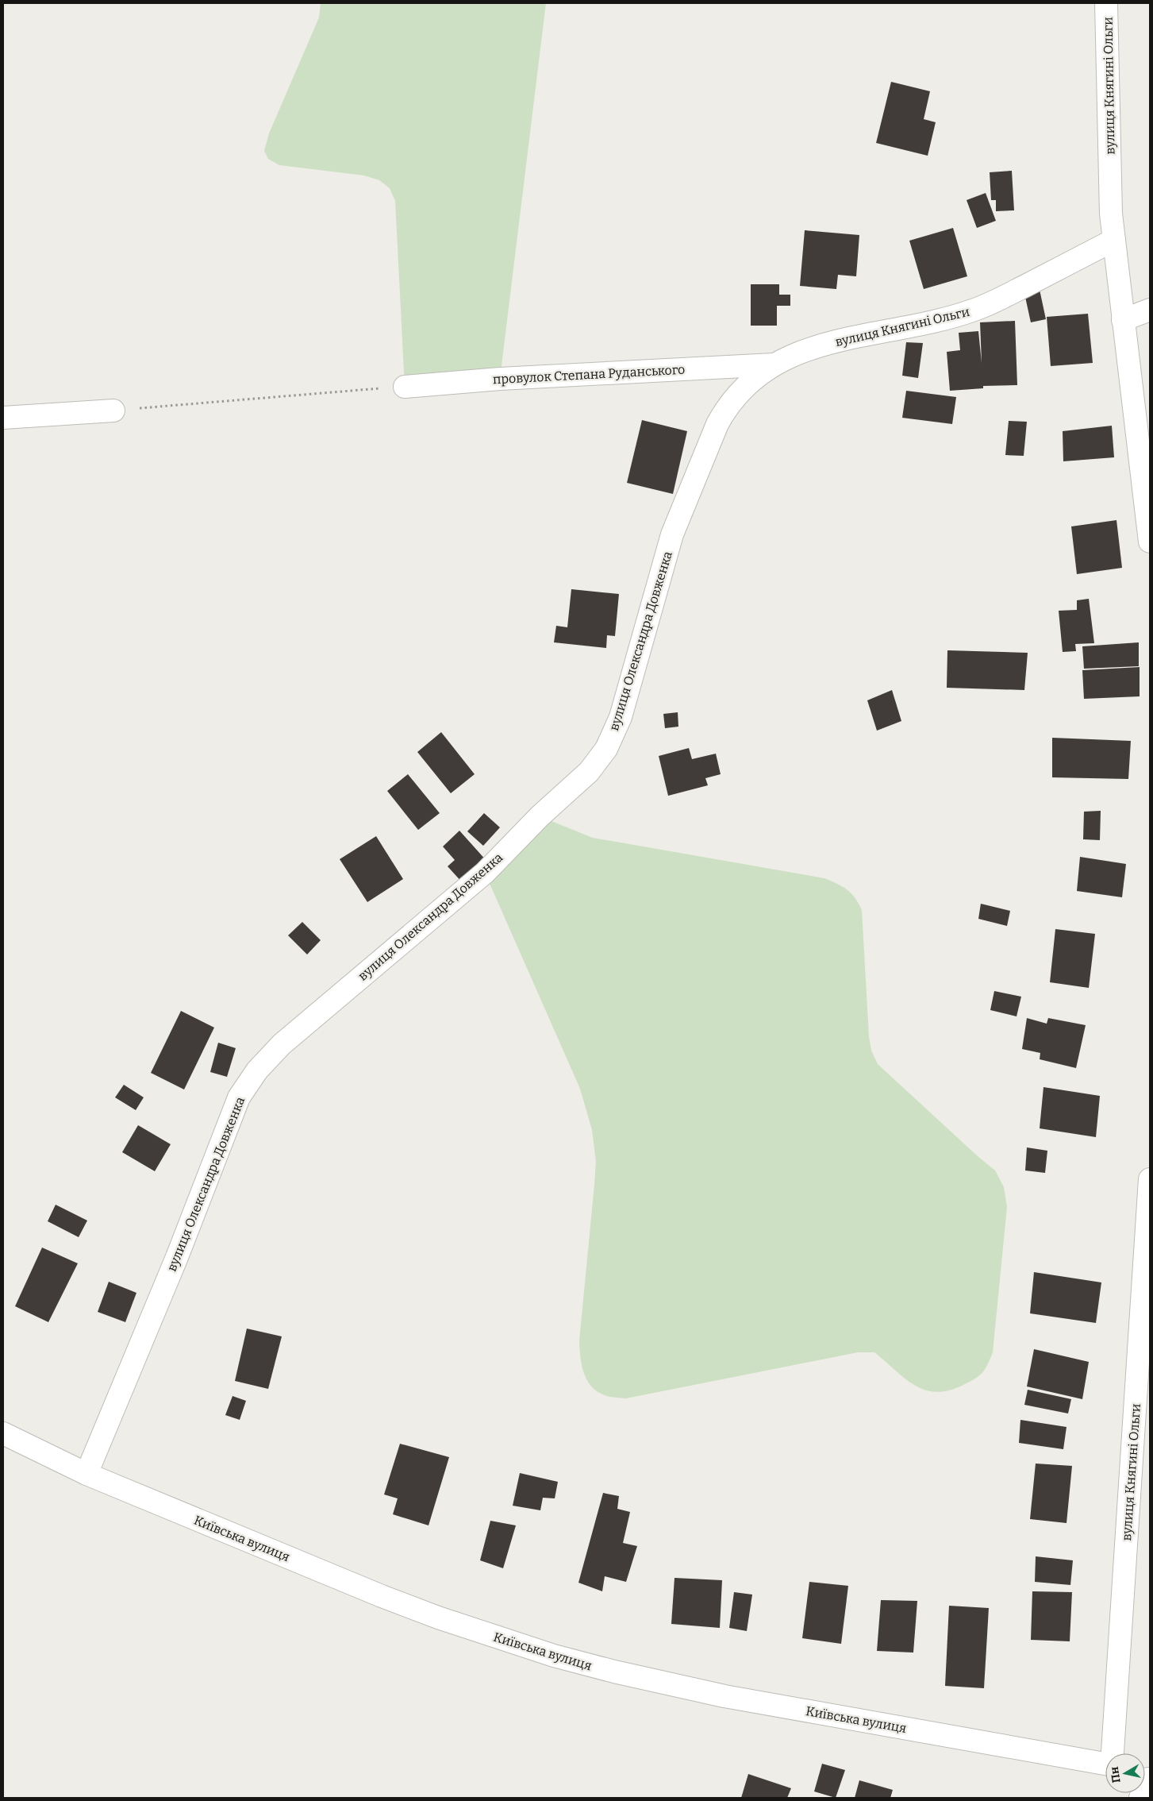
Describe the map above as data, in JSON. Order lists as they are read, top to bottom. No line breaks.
{"streets":{"street":["вулиця Княгині Ольги","провулок Степана Руданського","вулиця Олександра Довженка","Київська вулиця"]},"crossings":[["вулиця Княгині Ольги","провулок Степана Руданського"],["вулиця Княгині Ольги","вулиця Олександра Довженка"],["провулок Степана Руданського","вулиця Олександра Довженка"],["вулиця Олександра Довженка","Київська вулиця"]],"north":"left"}
